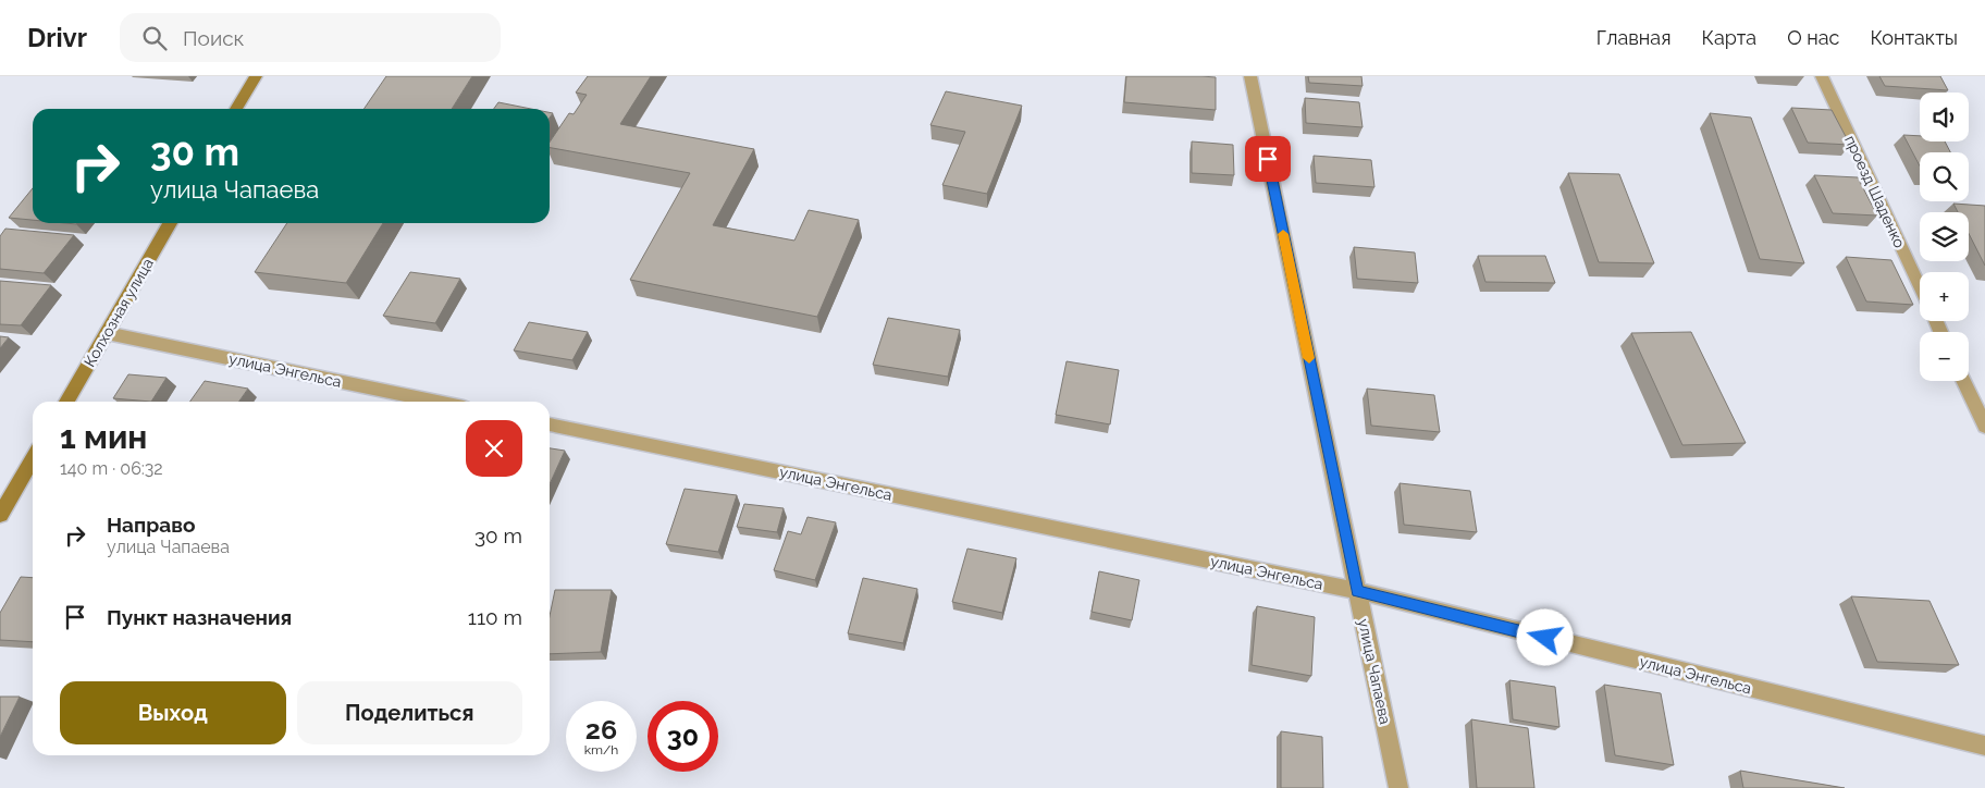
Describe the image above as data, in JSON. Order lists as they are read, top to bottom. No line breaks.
{"streets":{"main road":["Колхозная улица"],"street":["проезд Шаденко","улица Энгельса","улица Чапаева"]},"crossings":[["Колхозная улица","улица Энгельса"],["улица Энгельса","улица Чапаева"]],"page":{"header":"Drivr","search":"Поиск","nav":["Главная","Карта","О нас","Контакты"],"map_buttons":["+","−"],"turn":["30 m","улица Чапаева"],"heading":["1 мин","140 m · 06:32"],"list":[{"name":"Направо","note":"улица Чапаева","value":"30 m"},{"name":"Пункт назначения","value":"110 m"}],"buttons":["Выход","Поделиться"],"speed":"26 km/h","limit":"30"}}
